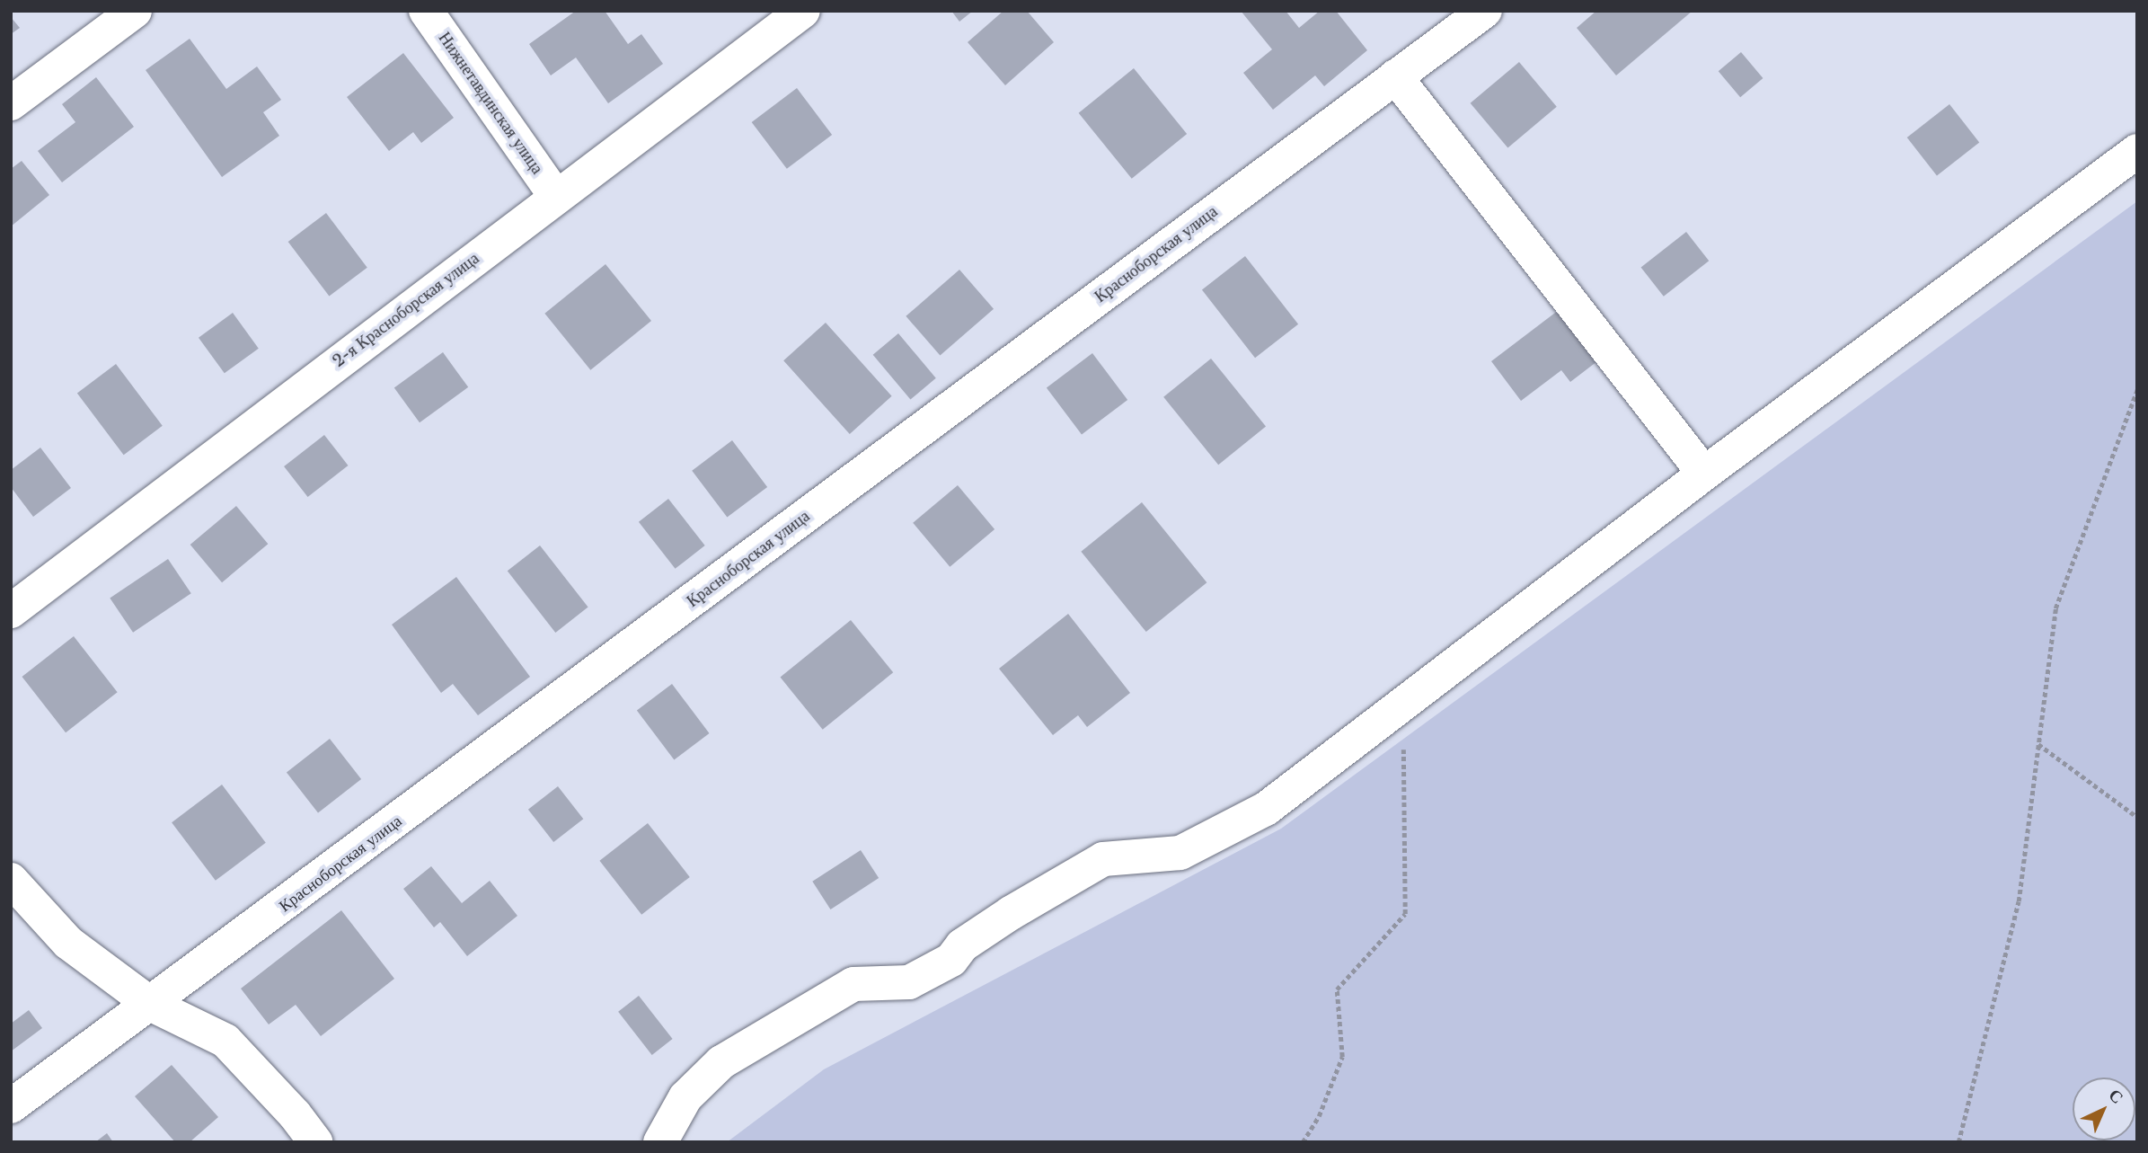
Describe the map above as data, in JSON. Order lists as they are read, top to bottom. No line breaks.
{"streets":{"street":["Нижнетавдинская улица","Красноборская улица","2-я Красноборская улица"]},"crossings":[["Нижнетавдинская улица","2-я Красноборская улица"]],"north":"top right"}
